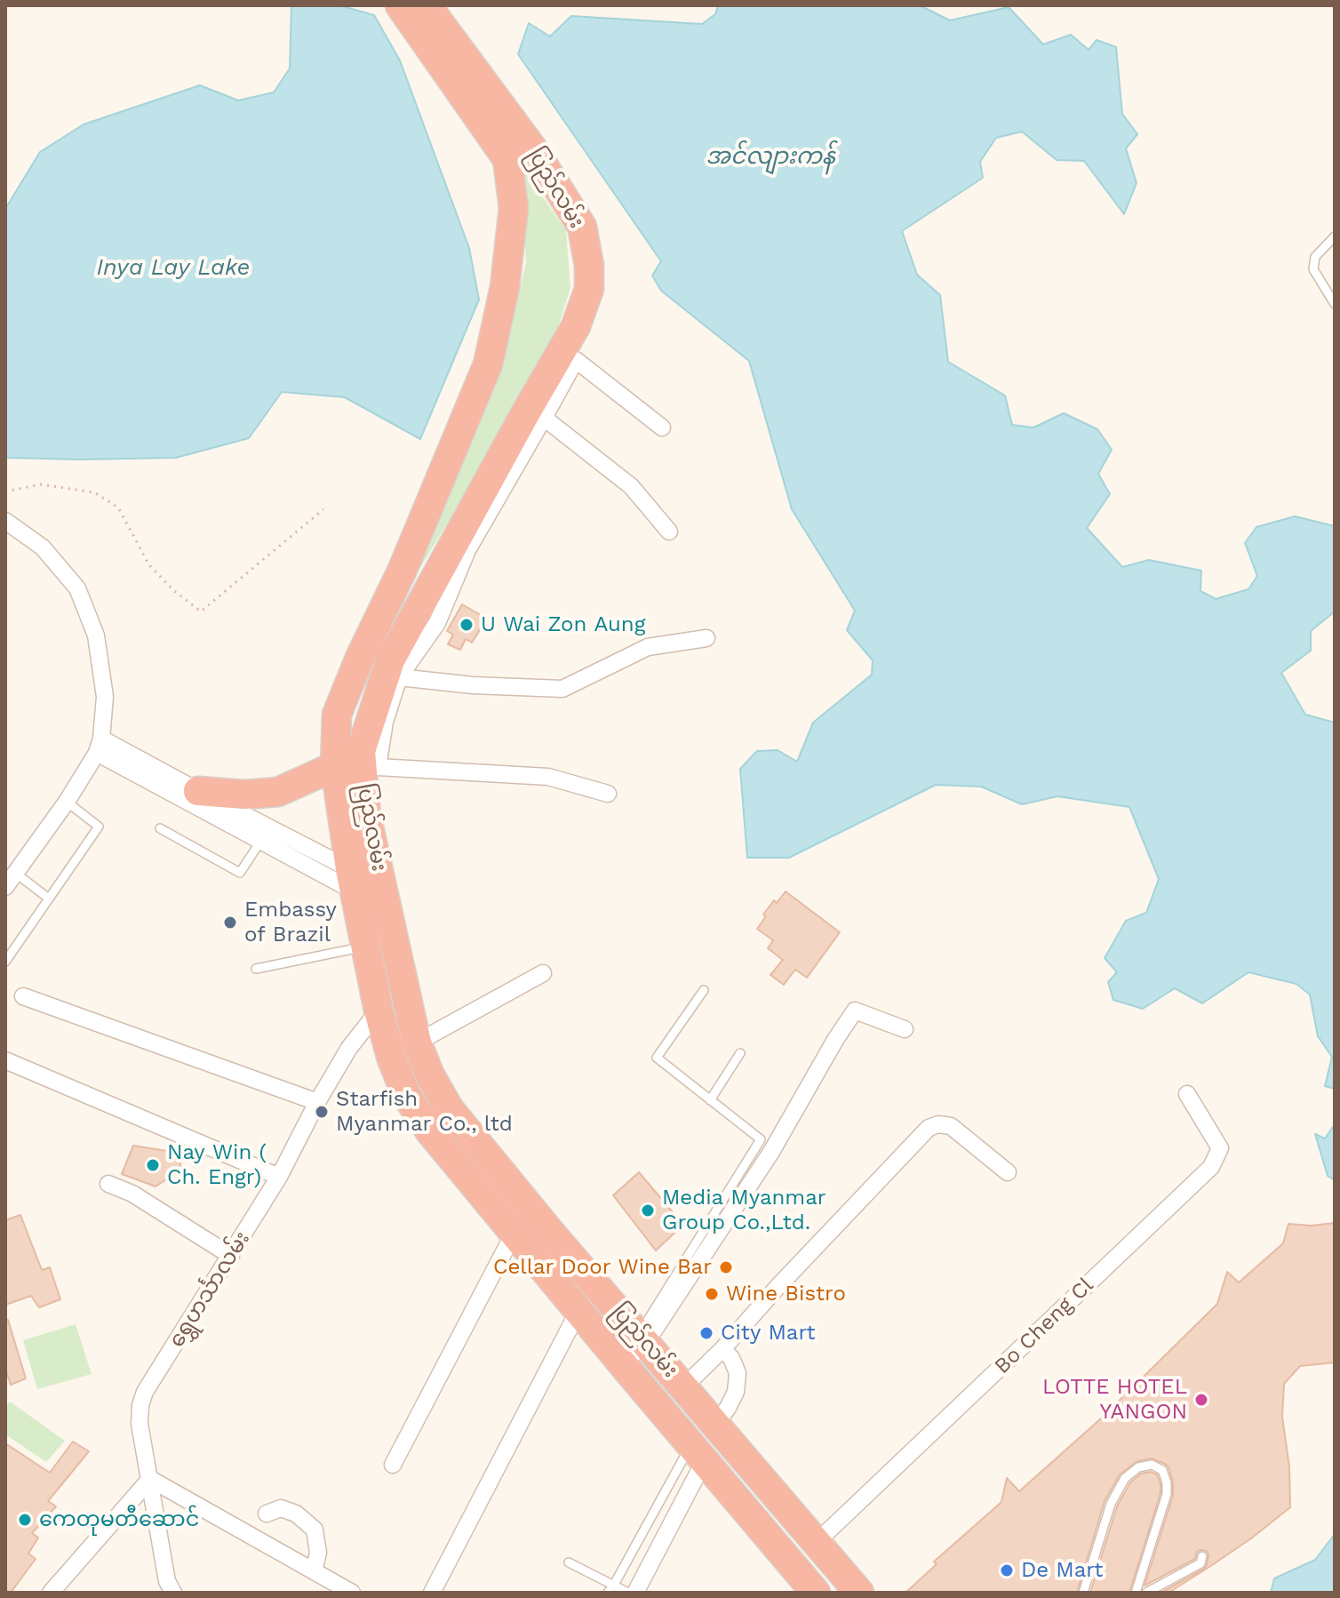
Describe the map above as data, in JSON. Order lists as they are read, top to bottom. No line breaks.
{"streets":{"highway":["ပြည်လမ်း"],"street":["ရွှေဟင်္သာလမ်း","Bo Cheng Cl"]},"crossings":[["ပြည်လမ်း","ရွှေဟင်္သာလမ်း"],["ပြည်လမ်း","Bo Cheng Cl"]],"water":["အင်လျားကန်","Inya Lay Lake"],"places":["U Wai Zon Aung","Embassy of Brazil","Starfish Myanmar Co., ltd","Nay Win ( Ch. Engr)","Media Myanmar Group Co.,Ltd.","Cellar Door Wine Bar","Wine Bistro","City Mart","LOTTE HOTEL YANGON","ကေတုမတီဆောင်","De Mart"]}
